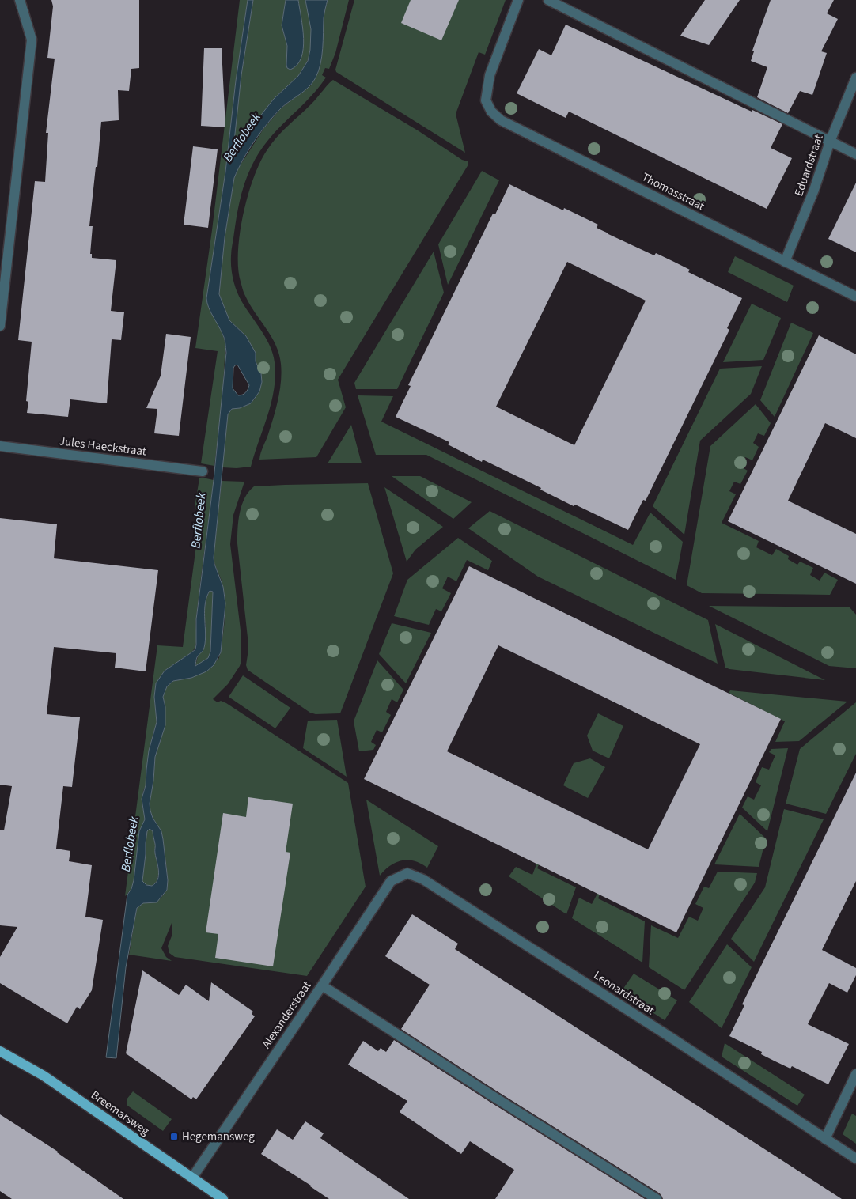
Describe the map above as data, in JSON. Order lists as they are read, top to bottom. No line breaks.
{"streets":{"main road":["Breemarsweg"],"street":["Eduardstraat","Thomasstraat","Jules Haeckstraat","Leonardstraat","Alexanderstraat"]},"crossings":[["Eduardstraat","Thomasstraat"],["Leonardstraat","Alexanderstraat"],["Alexanderstraat","Breemarsweg"]],"water":["Berflobeek"],"places":{"transit":["Hegemansweg"]}}
